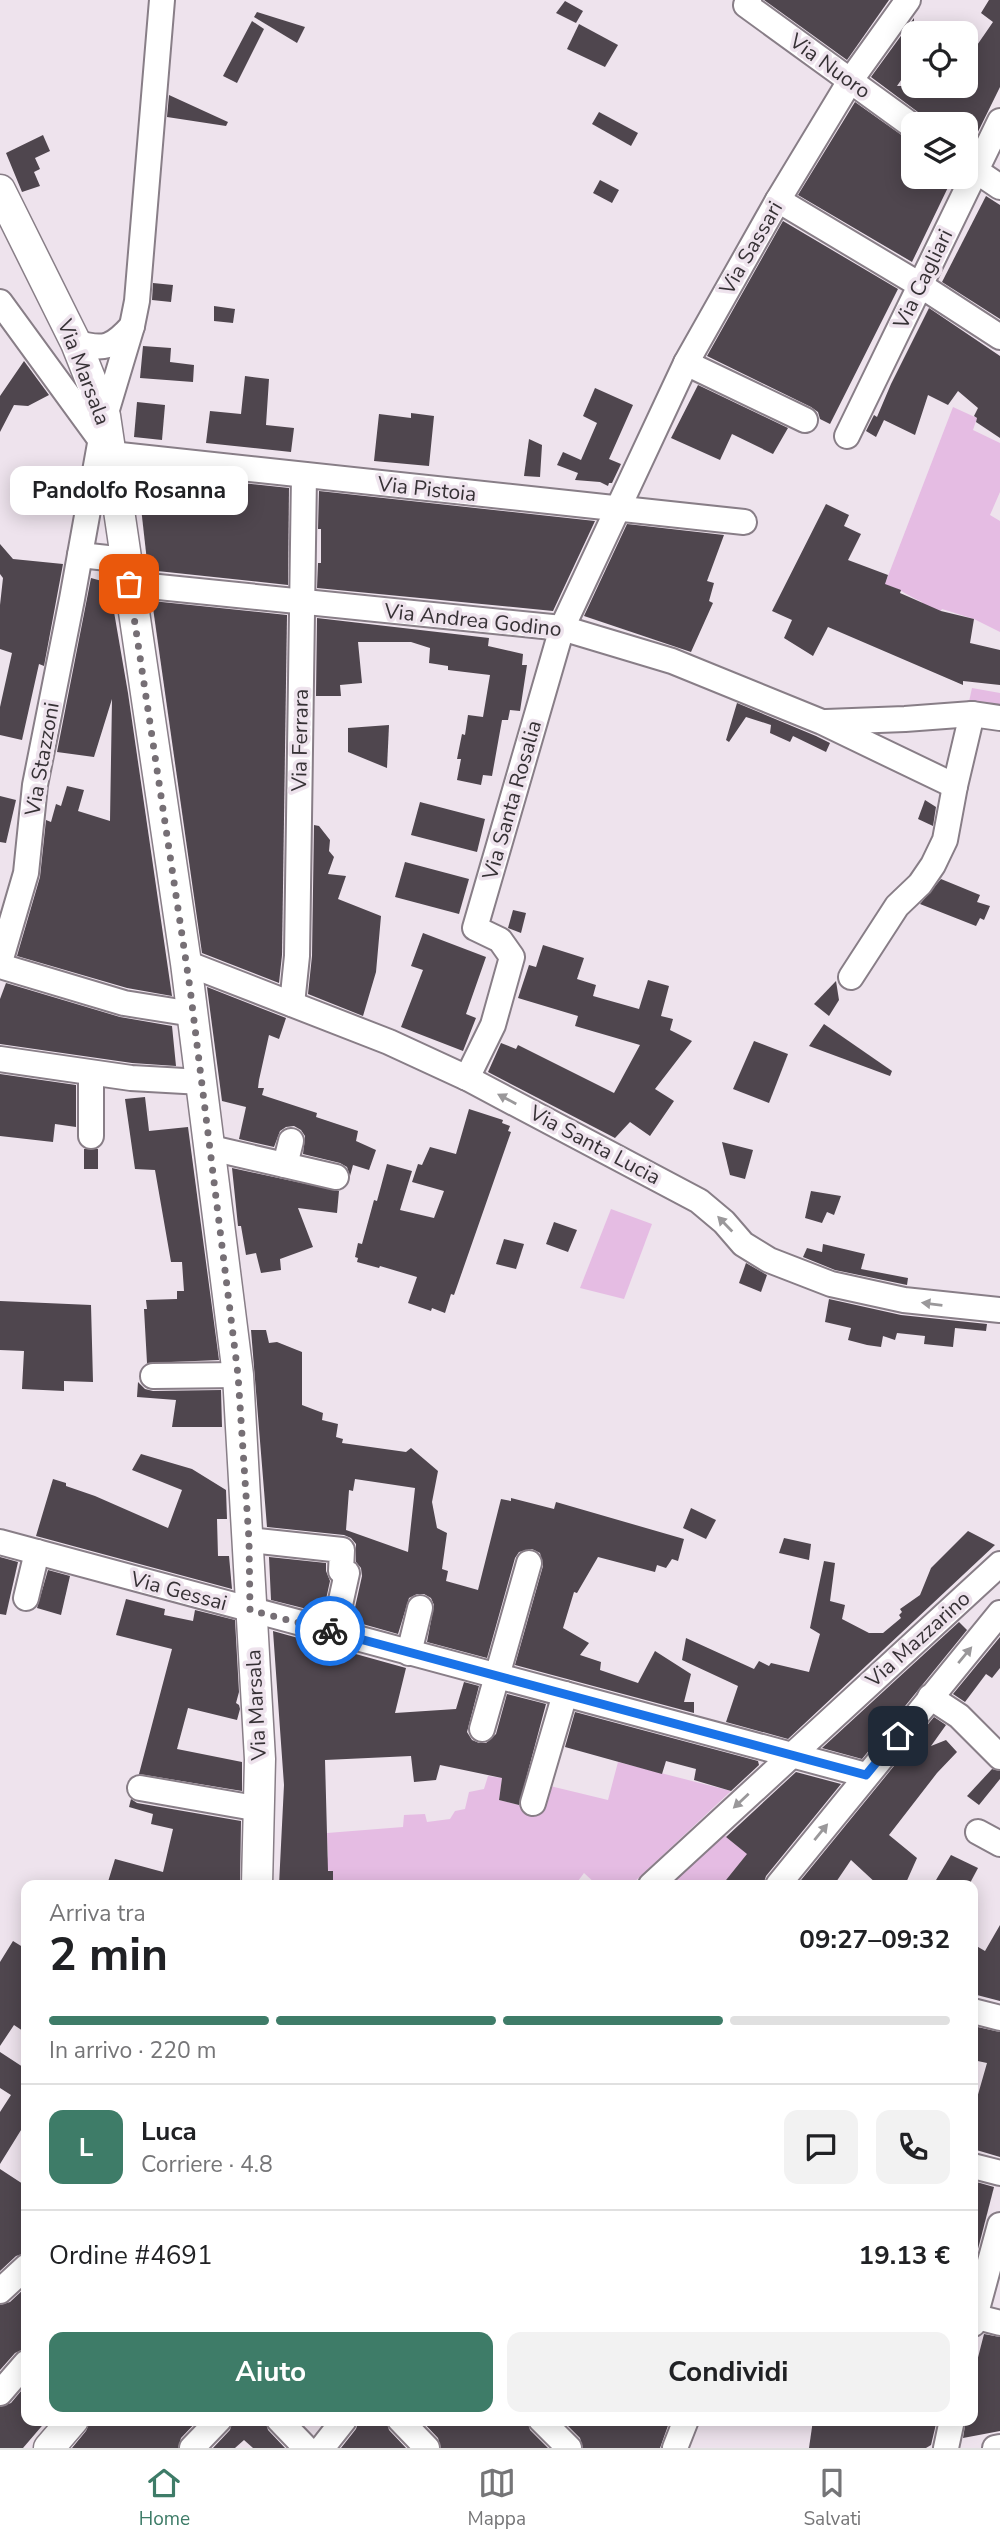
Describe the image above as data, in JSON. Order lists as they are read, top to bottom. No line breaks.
{"streets":{"main road":["Via Marsala"],"street":["Via Nuoro","Via Sassari","Via Cagliari","Via Pistoia","Via Andrea Godino","Via Ferrara","Via Stazzoni","Via Santa Rosalia","Via Santa Lucia","Via Gessai","Via Mazzarino"]},"crossings":[["Via Nuoro","Via Sassari"],["Via Sassari","Via Pistoia"],["Via Sassari","Via Santa Rosalia"],["Via Marsala","Via Pistoia"],["Via Marsala","Via Andrea Godino"],["Via Marsala","Via Stazzoni"],["Via Marsala","Via Santa Lucia"],["Via Marsala","Via Gessai"],["Via Pistoia","Via Ferrara"],["Via Pistoia","Via Stazzoni"],["Via Pistoia","Via Santa Rosalia"],["Via Andrea Godino","Via Ferrara"],["Via Andrea Godino","Via Santa Rosalia"],["Via Ferrara","Via Santa Lucia"],["Via Santa Rosalia","Via Santa Lucia"],["Via Gessai","Via Mazzarino"]],"one_way":["Via Santa Lucia"],"places":["Pandolfo Rosanna"],"page":{"bubble":"Pandolfo Rosanna","heading":["2 min","Arriva tra","09:27–09:32"],"panel":["Luca","Corriere · 4.8","Ordine #4691","19.13 €"],"bar":"In arrivo · 220 m","round":"L","buttons":["Aiuto","Condividi"],"tabs":["Home","Mappa","Salvati"]}}
